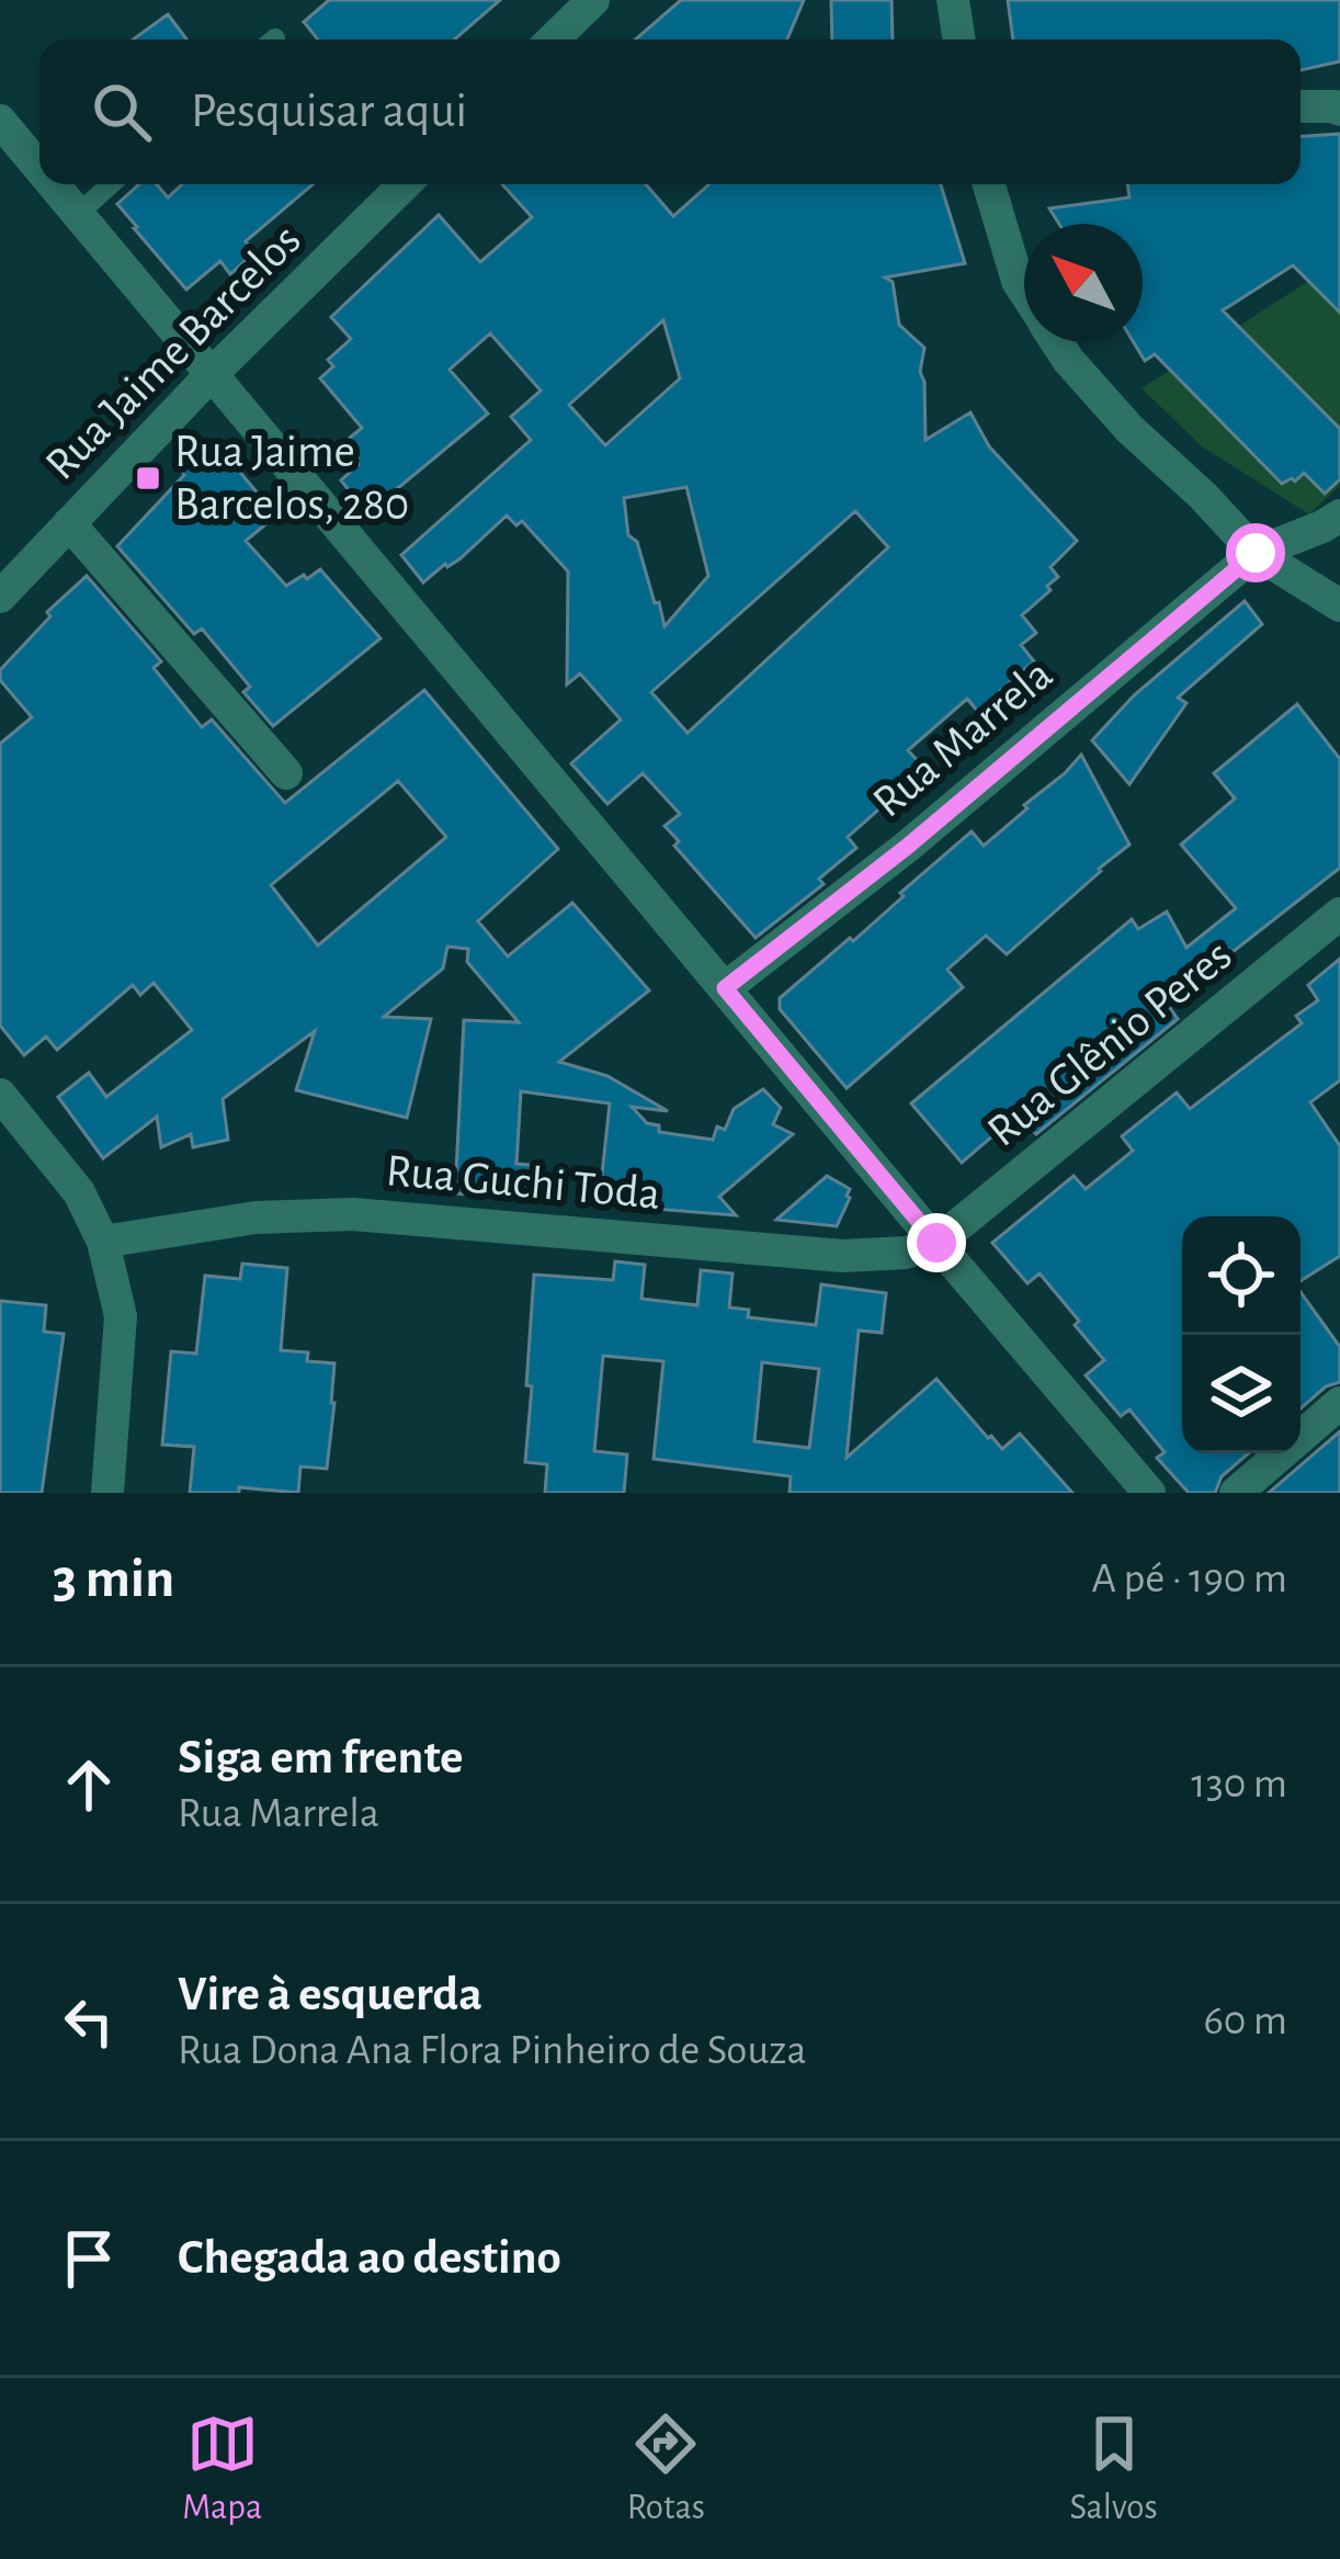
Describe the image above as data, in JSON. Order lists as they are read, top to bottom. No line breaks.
{"streets":{"street":["Rua Jaime Barcelos","Rua Marrela","Rua Glênio Peres","Rua Guchi Toda"]},"crossings":[["Rua Glênio Peres","Rua Guchi Toda"]],"places":{"transit":["Rua Jaime Barcelos, 280"]},"north":"top left","page":{"search":"Pesquisar aqui","heading":["3 min","A pé · 190 m"],"list":[["Siga em frente","Rua Marrela","130 m"],["Vire à esquerda","Rua Dona Ana Flora Pinheiro de Souza","60 m"],"Chegada ao destino"],"nav":["Mapa","Rotas","Salvos"]}}
